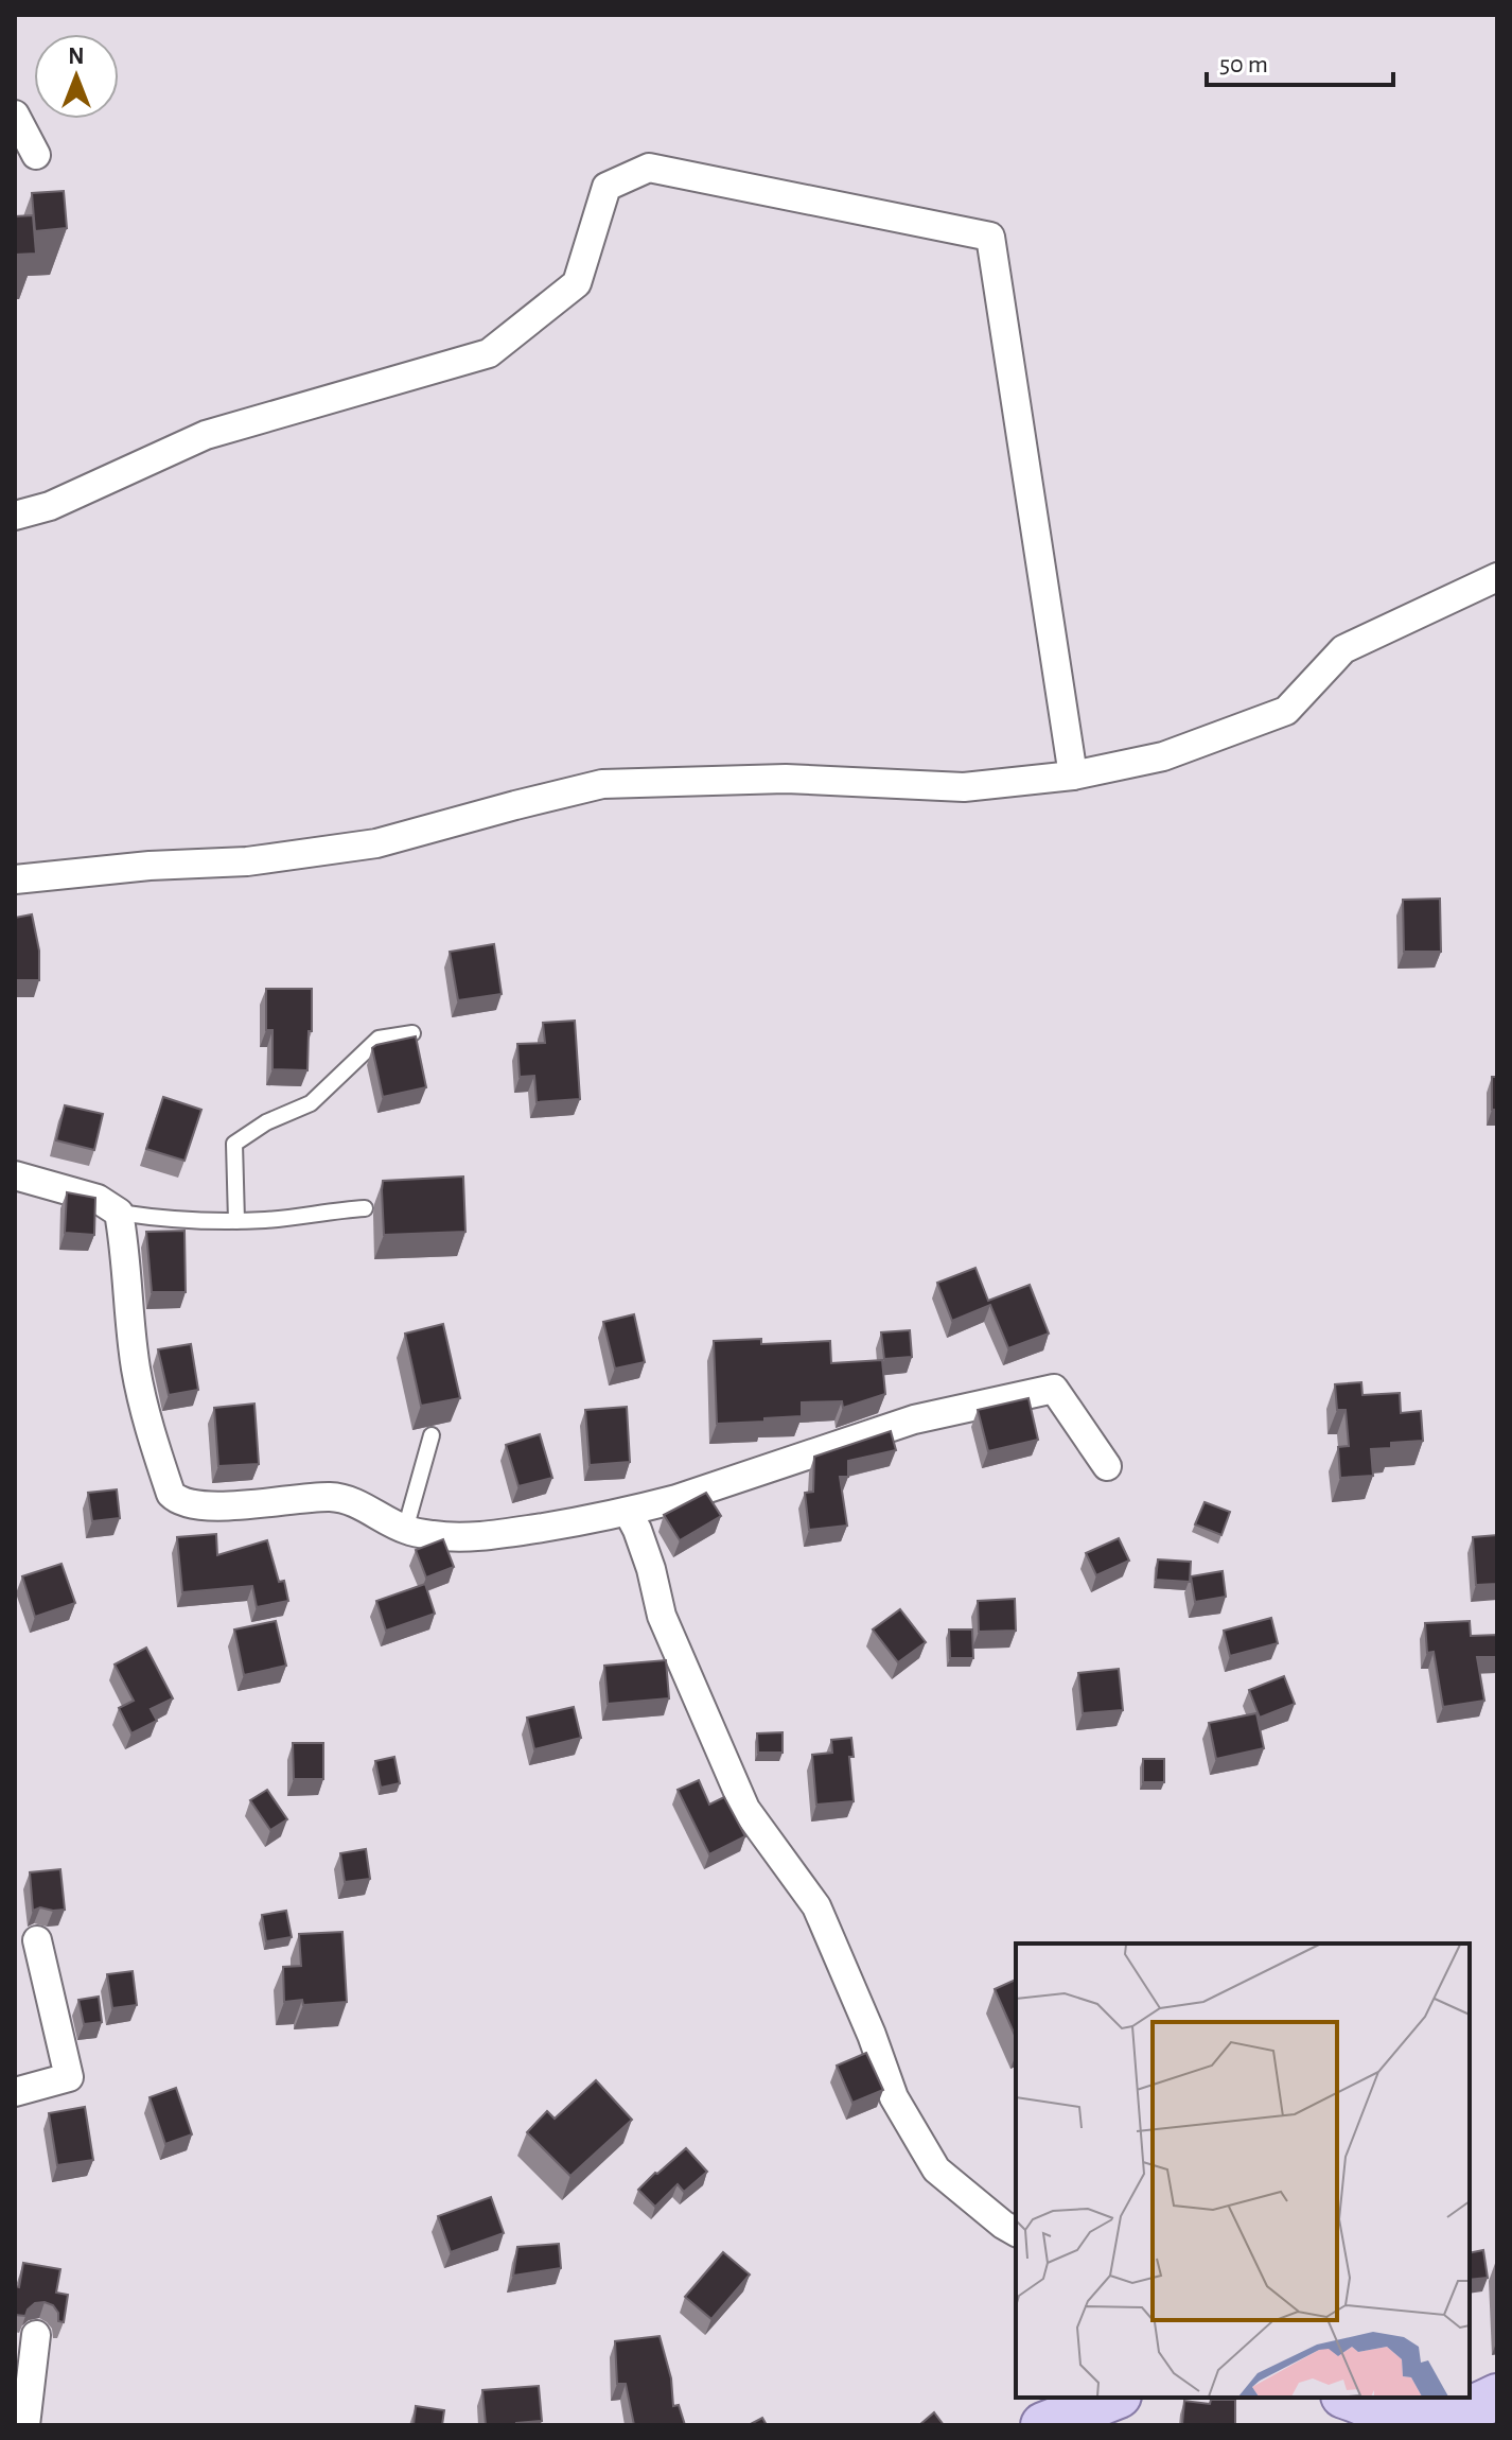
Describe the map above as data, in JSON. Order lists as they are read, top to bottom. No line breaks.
{"scale_bar":"50 m","north":"top"}
